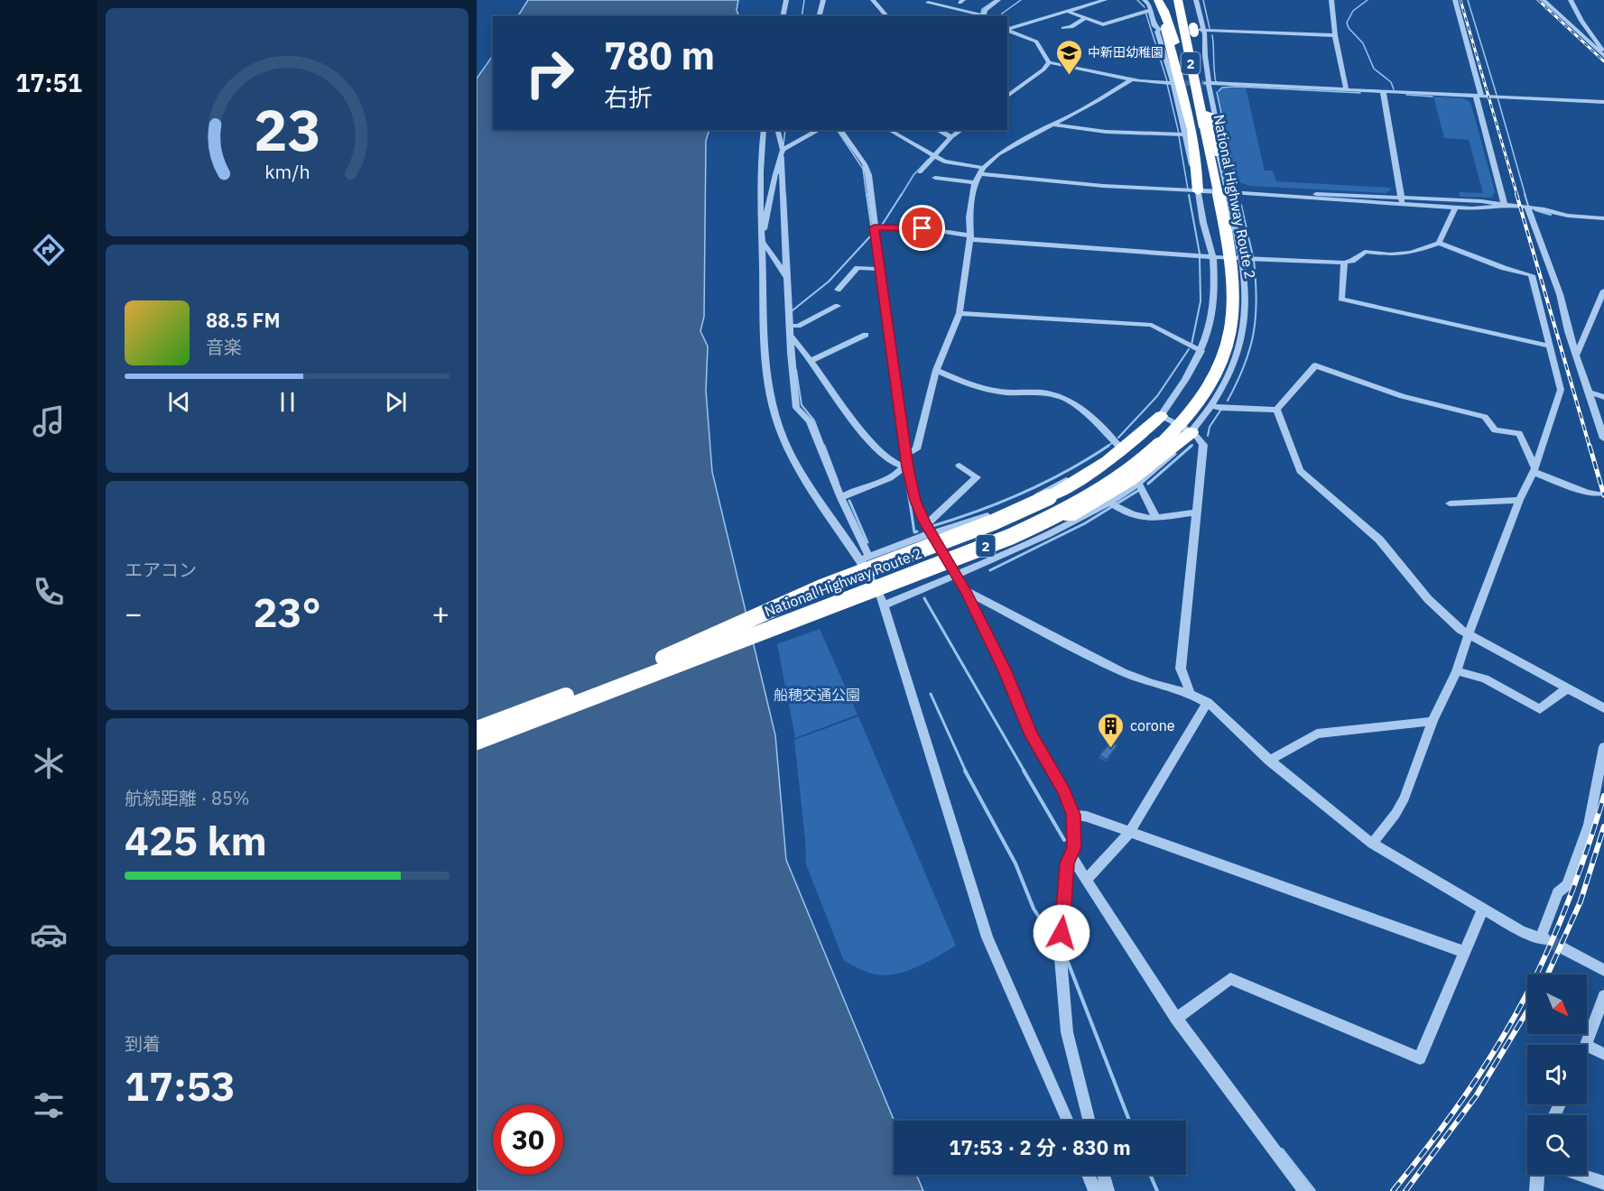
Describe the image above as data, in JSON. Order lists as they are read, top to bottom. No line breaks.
{"streets":{"highway":["2","National Highway Route 2"]},"parks":["船穂交通公園"],"places":{"school or university":["中新田幼稚園"],"building":["corone"]},"north":"bottom right","page":{"tabs":"17:51","turn":["780 m","右折"],"song":["88.5 FM","音楽"],"tile":["エアコン",["航続距離 · 85%","425 km"],["到着","17:53"]],"heat":["−","23°","+"],"limit":"30","trip":"17:53 · 2 分 · 830 m","gauge":["23","km/h"]}}
